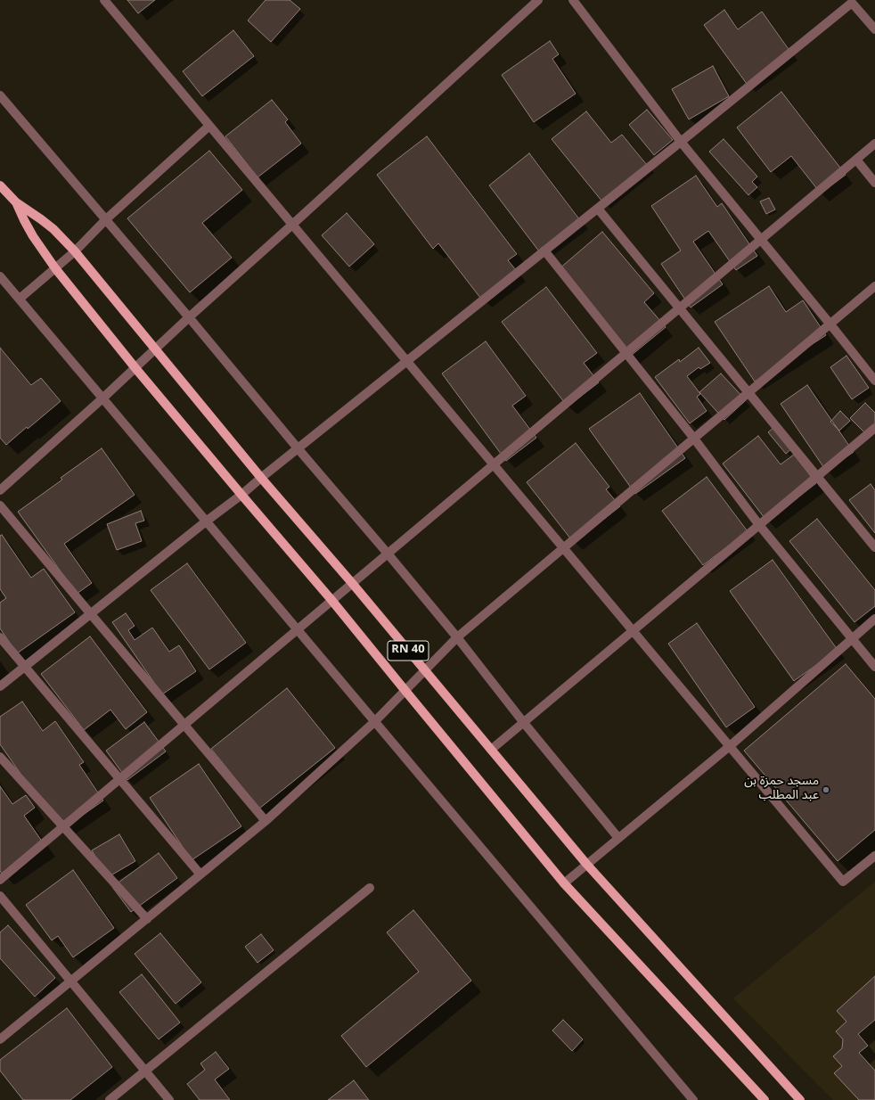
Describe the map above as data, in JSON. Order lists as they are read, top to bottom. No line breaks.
{"streets":{"main road":["RN 40"]},"places":["مسجد حمزة بن عبد المطلب"]}
